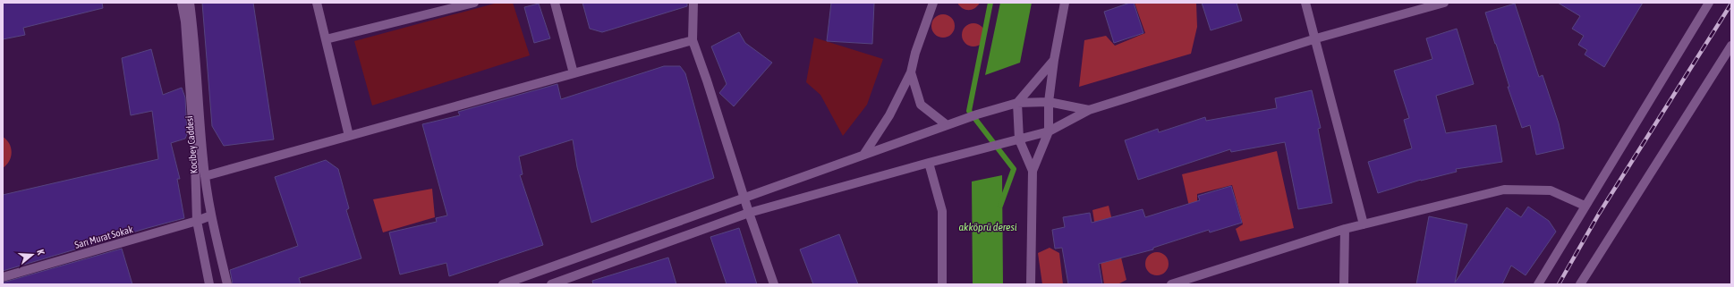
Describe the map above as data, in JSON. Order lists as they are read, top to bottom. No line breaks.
{"streets":{"street":["Kocibey Caddesi","Sarı Murat Sokak"]},"crossings":[["Kocibey Caddesi","Sarı Murat Sokak"]],"water":["akköprü deresi"],"north":"right"}
